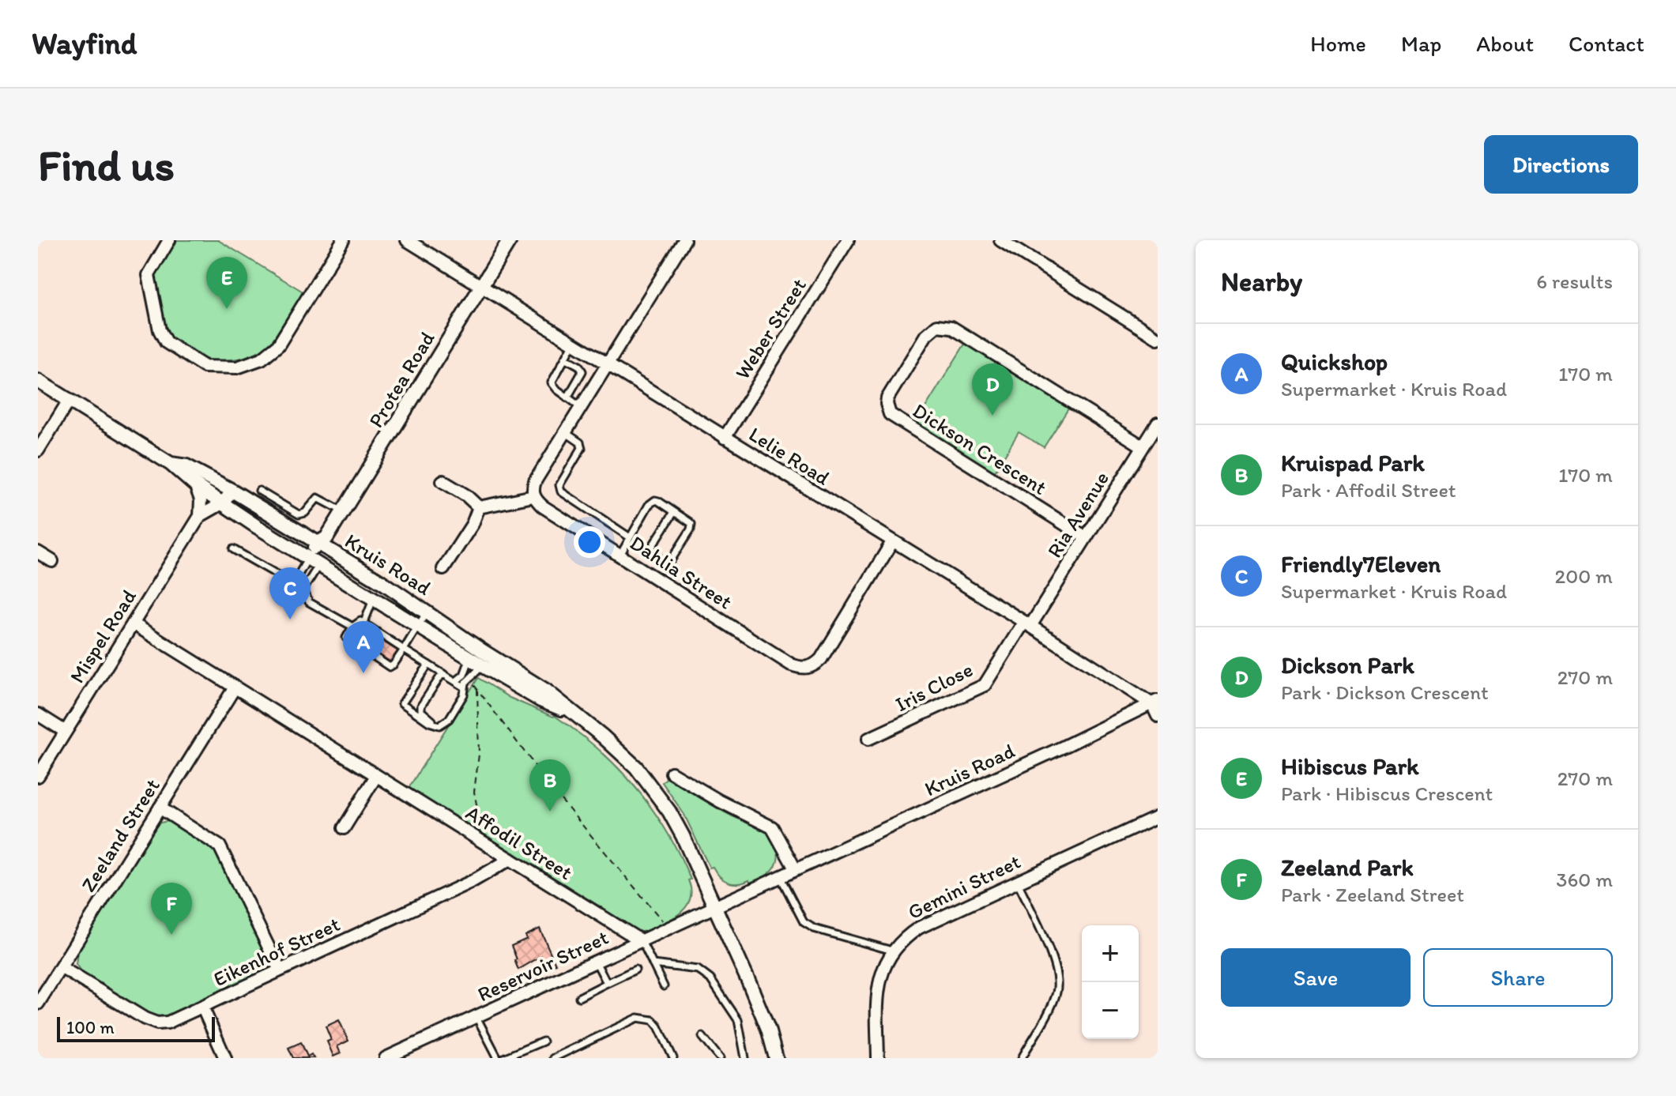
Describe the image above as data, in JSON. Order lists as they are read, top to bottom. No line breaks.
{"streets":{"street":["Weber Street","Protea Road","Dickson Crescent","Lelie Road","Ria Avenue","Kruis Road","Dahlia Street","Mispel Road","Iris Close","Zeeland Street","Affodil Street","Gemini Street","Eikenhof Street","Reservoir Street"]},"crossings":[["Weber Street","Lelie Road"],["Protea Road","Lelie Road"],["Protea Road","Kruis Road"],["Dickson Crescent","Ria Avenue"],["Lelie Road","Ria Avenue"],["Lelie Road","Kruis Road"],["Lelie Road","Dahlia Street"],["Lelie Road","Iris Close"],["Ria Avenue","Iris Close"],["Kruis Road","Mispel Road"],["Kruis Road","Reservoir Street"],["Mispel Road","Affodil Street"],["Zeeland Street","Affodil Street"],["Zeeland Street","Eikenhof Street"],["Affodil Street","Eikenhof Street"],["Affodil Street","Reservoir Street"]],"scale_bar":"100 m","page":{"header":"Wayfind","nav":["Home","Map","About","Contact"],"buttons":["Directions",["Save","Share"]],"title":"Find us","heading":["Nearby","6 results"],"pins":["E","D","C","A","B","F"],"list":[{"mark":"A","name":"Quickshop","note":"Supermarket · Kruis Road","value":"170 m"},{"mark":"B","name":"Kruispad Park","note":"Park · Affodil Street","value":"170 m"},{"mark":"C","name":"Friendly7Eleven","note":"Supermarket · Kruis Road","value":"200 m"},{"mark":"D","name":"Dickson Park","note":"Park · Dickson Crescent","value":"270 m"},{"mark":"E","name":"Hibiscus Park","note":"Park · Hibiscus Crescent","value":"270 m"},{"mark":"F","name":"Zeeland Park","note":"Park · Zeeland Street","value":"360 m"}],"map_buttons":["+","−"],"scale":"100 m"}}
